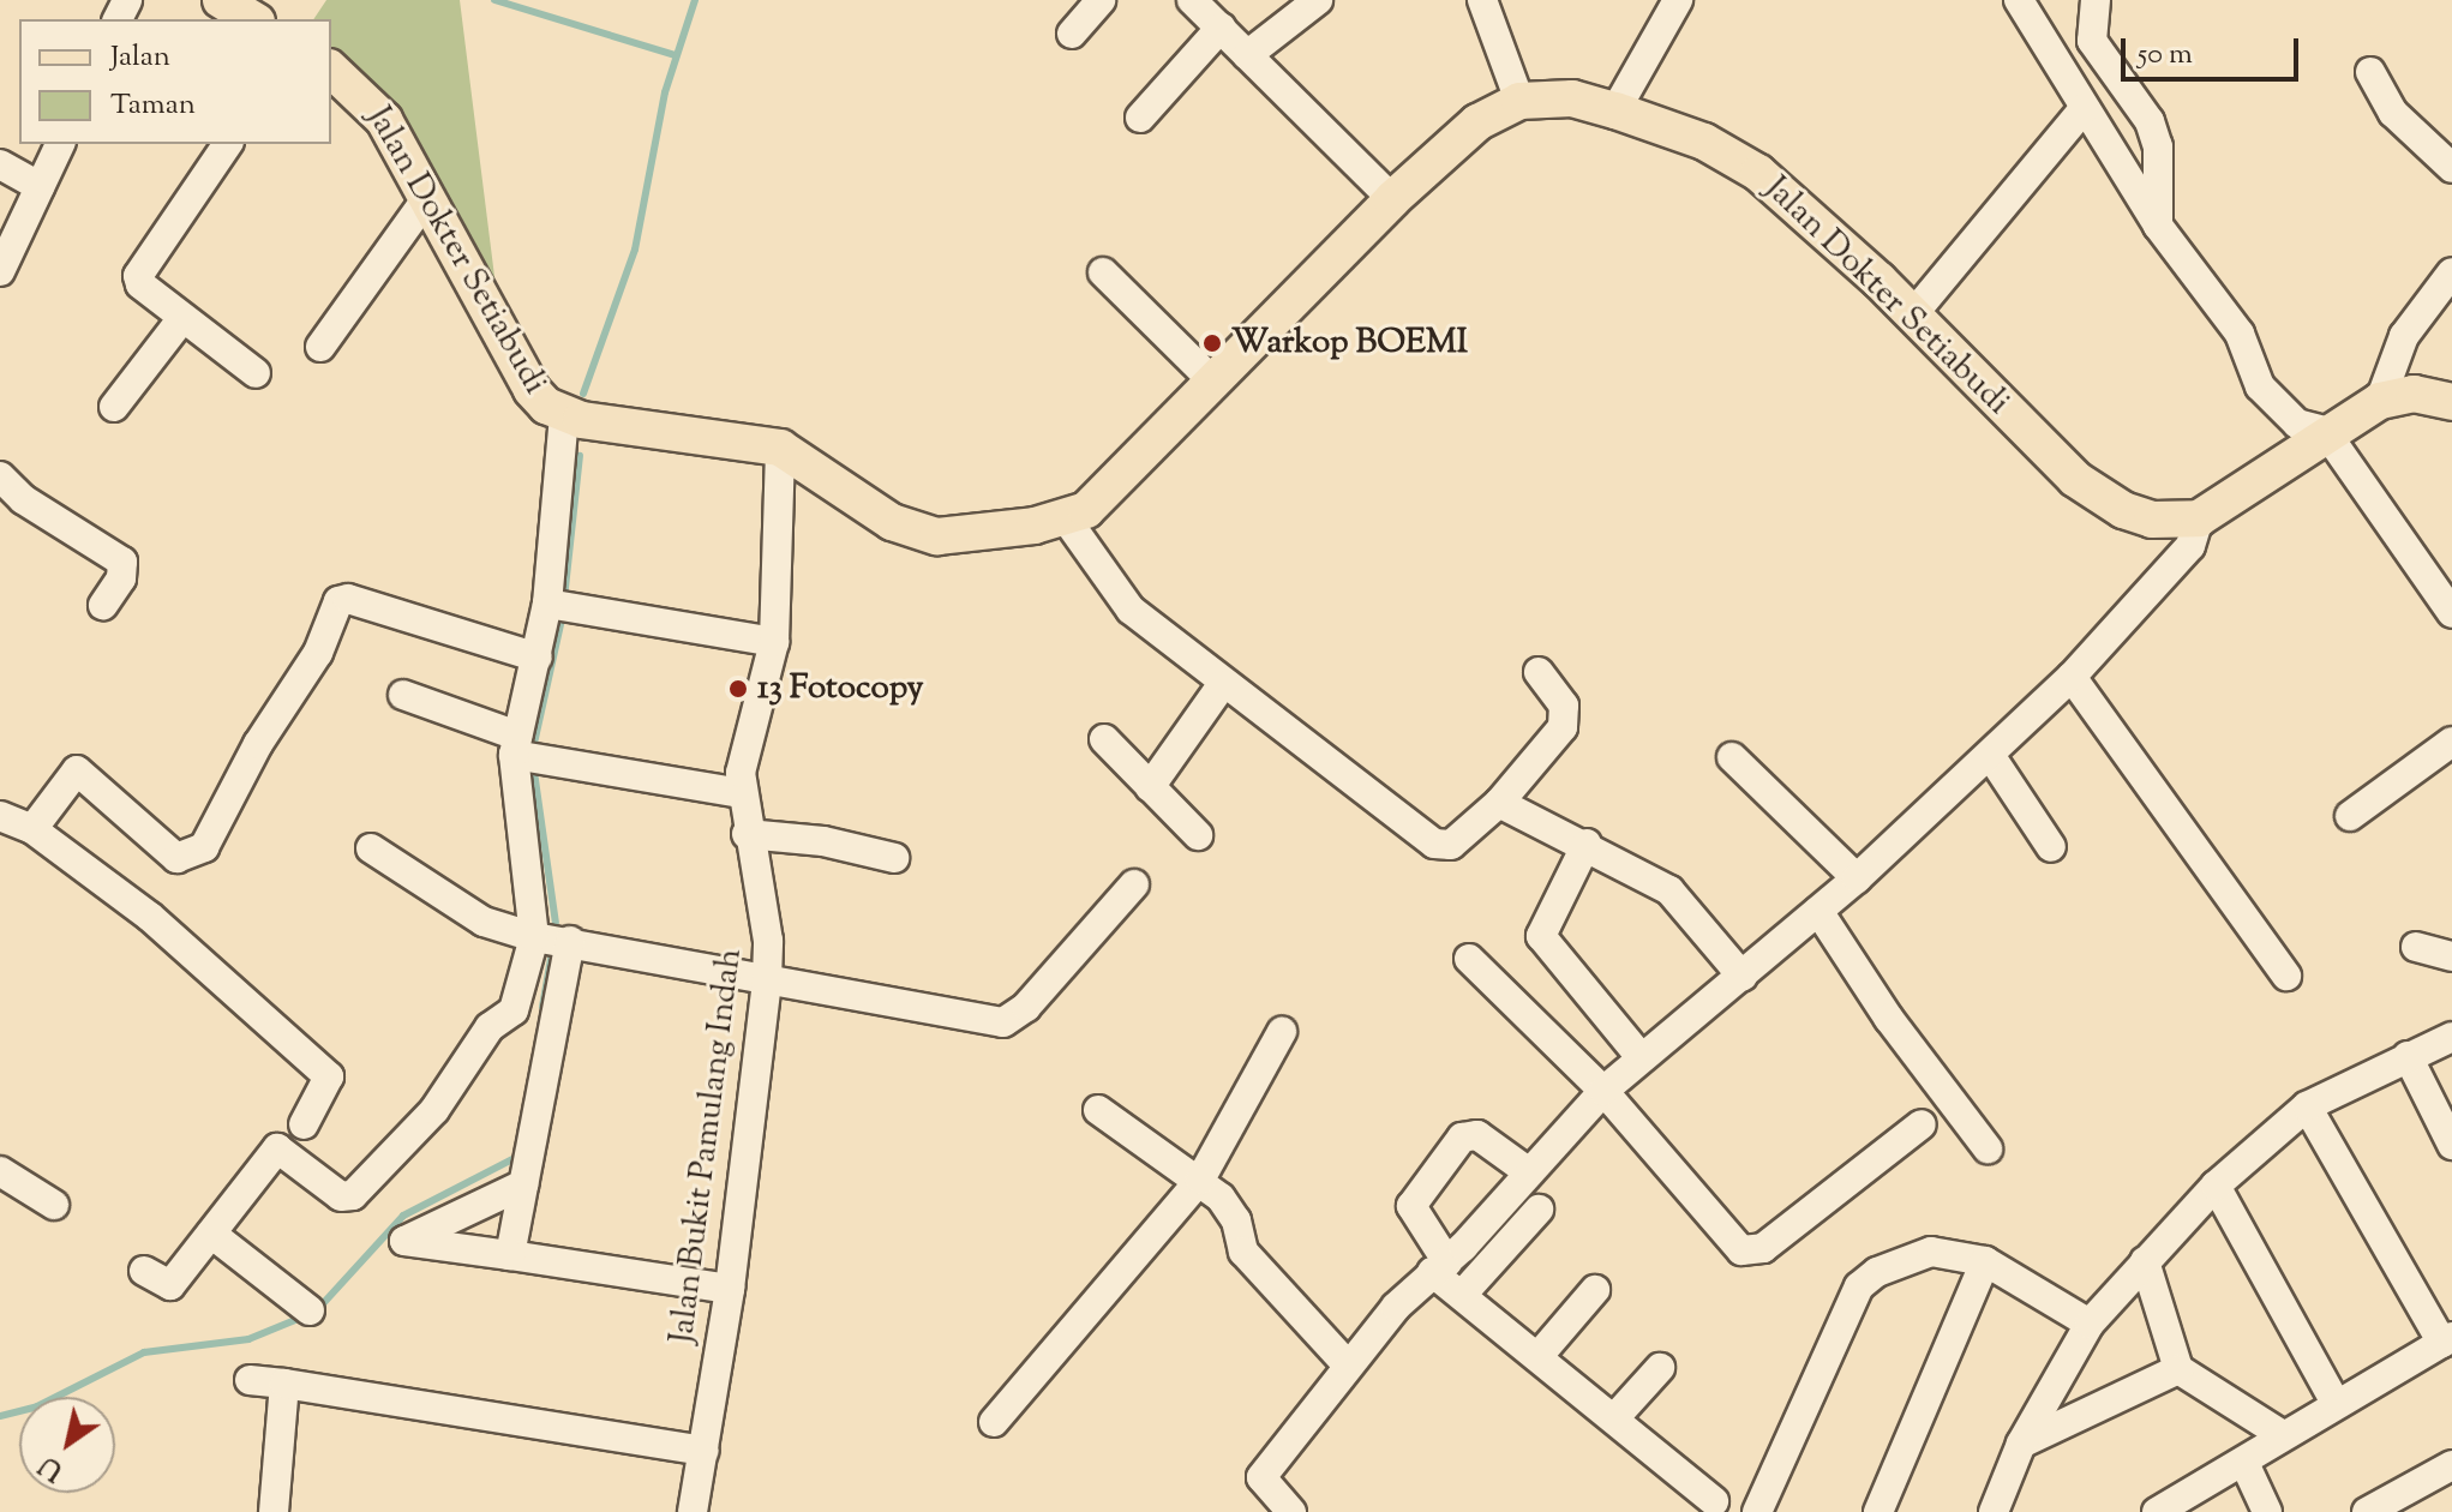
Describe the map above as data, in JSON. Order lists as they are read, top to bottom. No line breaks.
{"streets":{"main road":["Jalan Dokter Setiabudi"],"street":["Jalan Bukit Pamulang Indah"]},"crossings":[["Jalan Dokter Setiabudi","Jalan Bukit Pamulang Indah"]],"places":["Warkop BOEMI","13 Fotocopy"],"legend":["Jalan","Taman"],"scale_bar":"50 m","north":"bottom left"}
